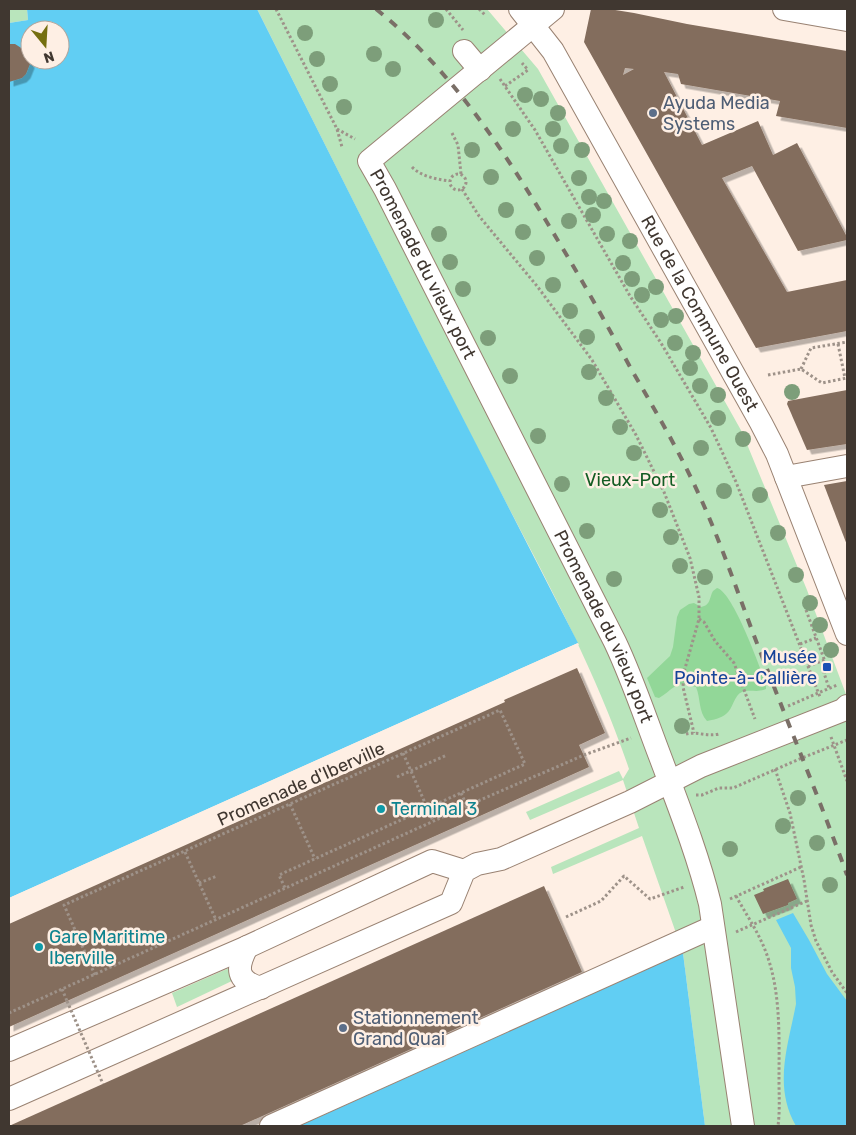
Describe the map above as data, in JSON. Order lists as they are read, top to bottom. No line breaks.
{"streets":{"street":["Promenade du vieux port","Rue de la Commune Ouest"],"path":["Promenade d'Iberville"]},"parks":["Vieux-Port"],"places":{"other":["Ayuda Media Systems","Terminal 3","Gare Maritime Iberville","Stationnement Grand Quai"],"transit":["Musée Pointe-à-Callière"]},"north":"bottom"}
